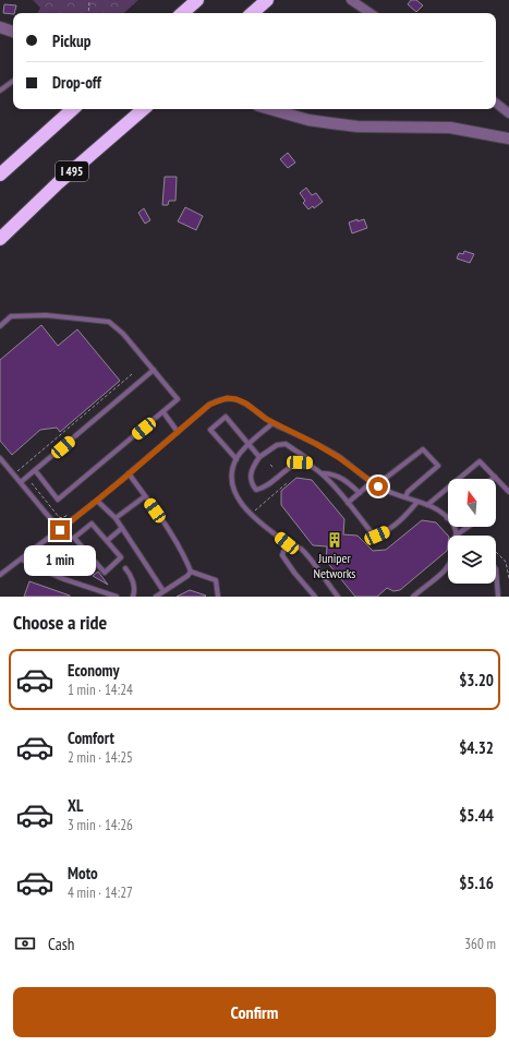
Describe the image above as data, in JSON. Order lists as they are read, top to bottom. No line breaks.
{"streets":{"highway":["I 495"]},"places":{"building":["Juniper Networks"]},"north":"top","page":{"banner":["Pickup","Drop-off"],"bubble":"1 min","heading":"Choose a ride","list":[{"name":"Economy","note":"1 min · 14:24","value":"$3.20"},{"name":"Comfort","note":"2 min · 14:25","value":"$4.32"},{"name":"XL","note":"3 min · 14:26","value":"$5.44"},{"name":"Moto","note":"4 min · 14:27","value":"$5.16"}],"pay":["Cash","360 m"],"buttons":"Confirm"}}
